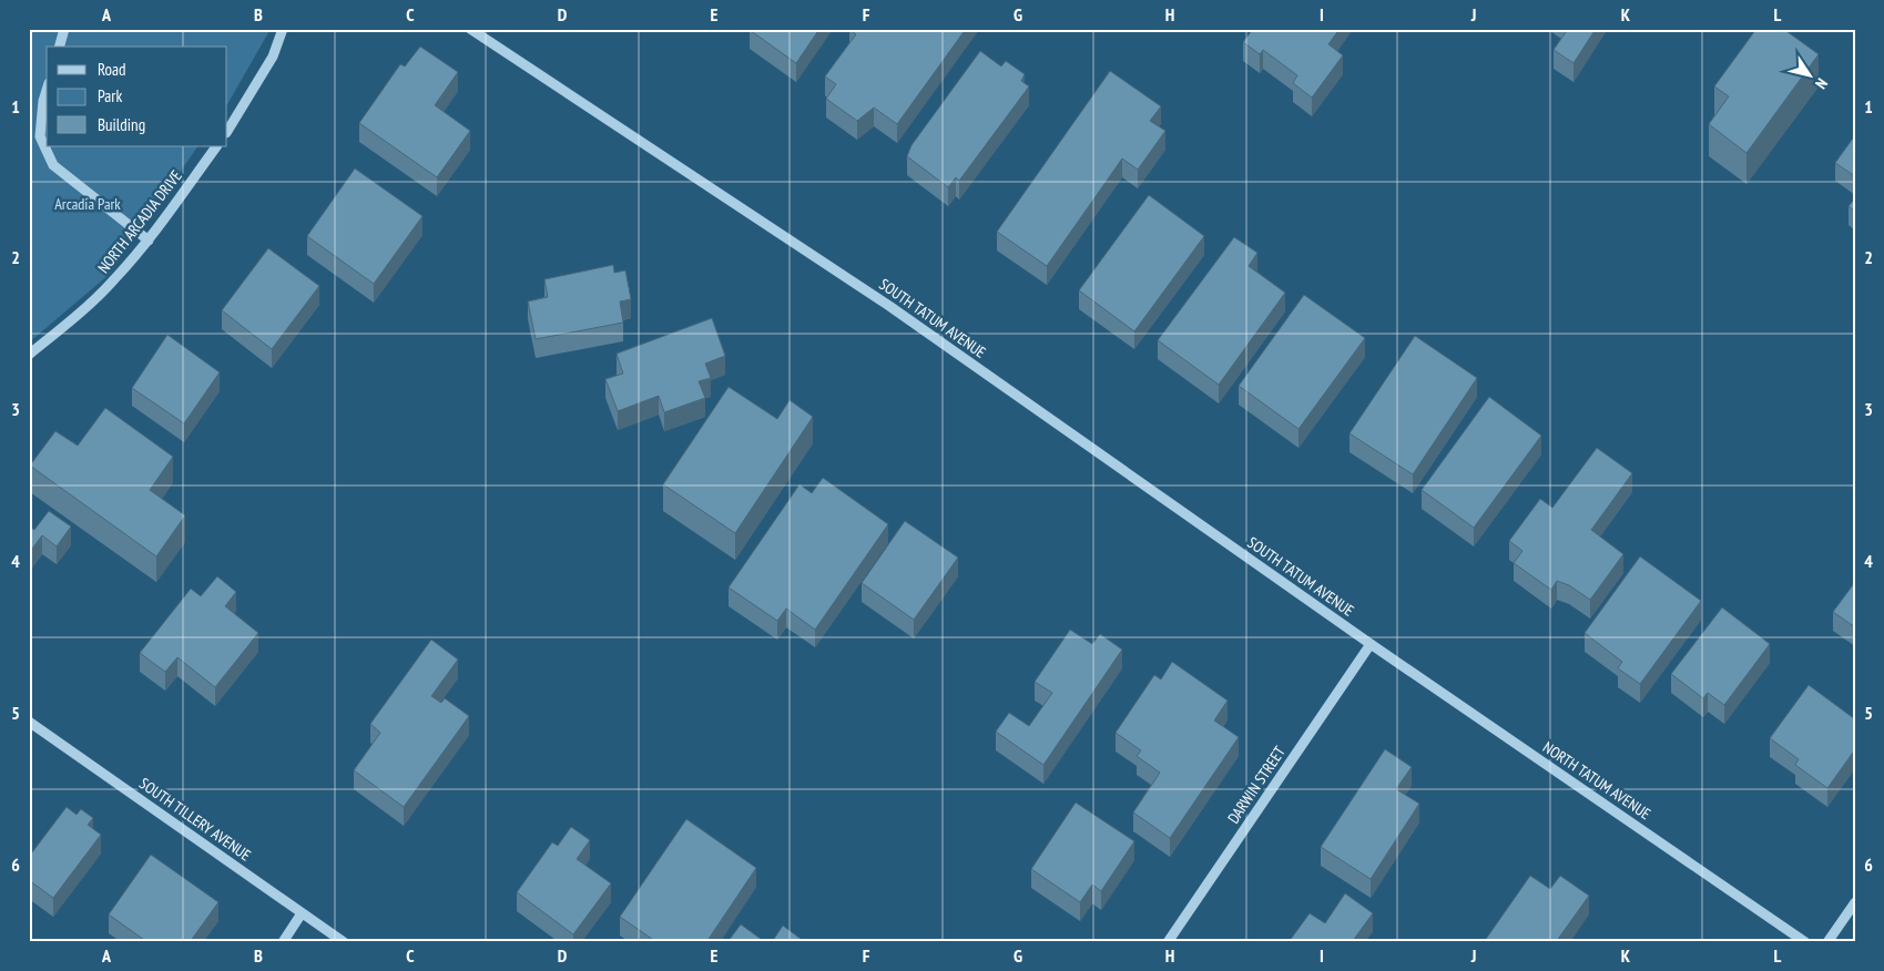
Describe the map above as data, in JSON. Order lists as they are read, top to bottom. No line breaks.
{"streets":{"street":["NORTH ARCADIA DRIVE","SOUTH TATUM AVENUE","NORTH TATUM AVENUE","DARWIN STREET","SOUTH TILLERY AVENUE"]},"crossings":[["SOUTH TATUM AVENUE","NORTH TATUM AVENUE"],["SOUTH TATUM AVENUE","DARWIN STREET"],["NORTH TATUM AVENUE","DARWIN STREET"]],"parks":["Arcadia Park"],"legend":["Road","Park","Building"],"north":"bottom right","grid":{"columns":["A","B","C","D","E","F","G","H","I","J","K","L"],"rows":["1","2","3","4","5","6"]}}
